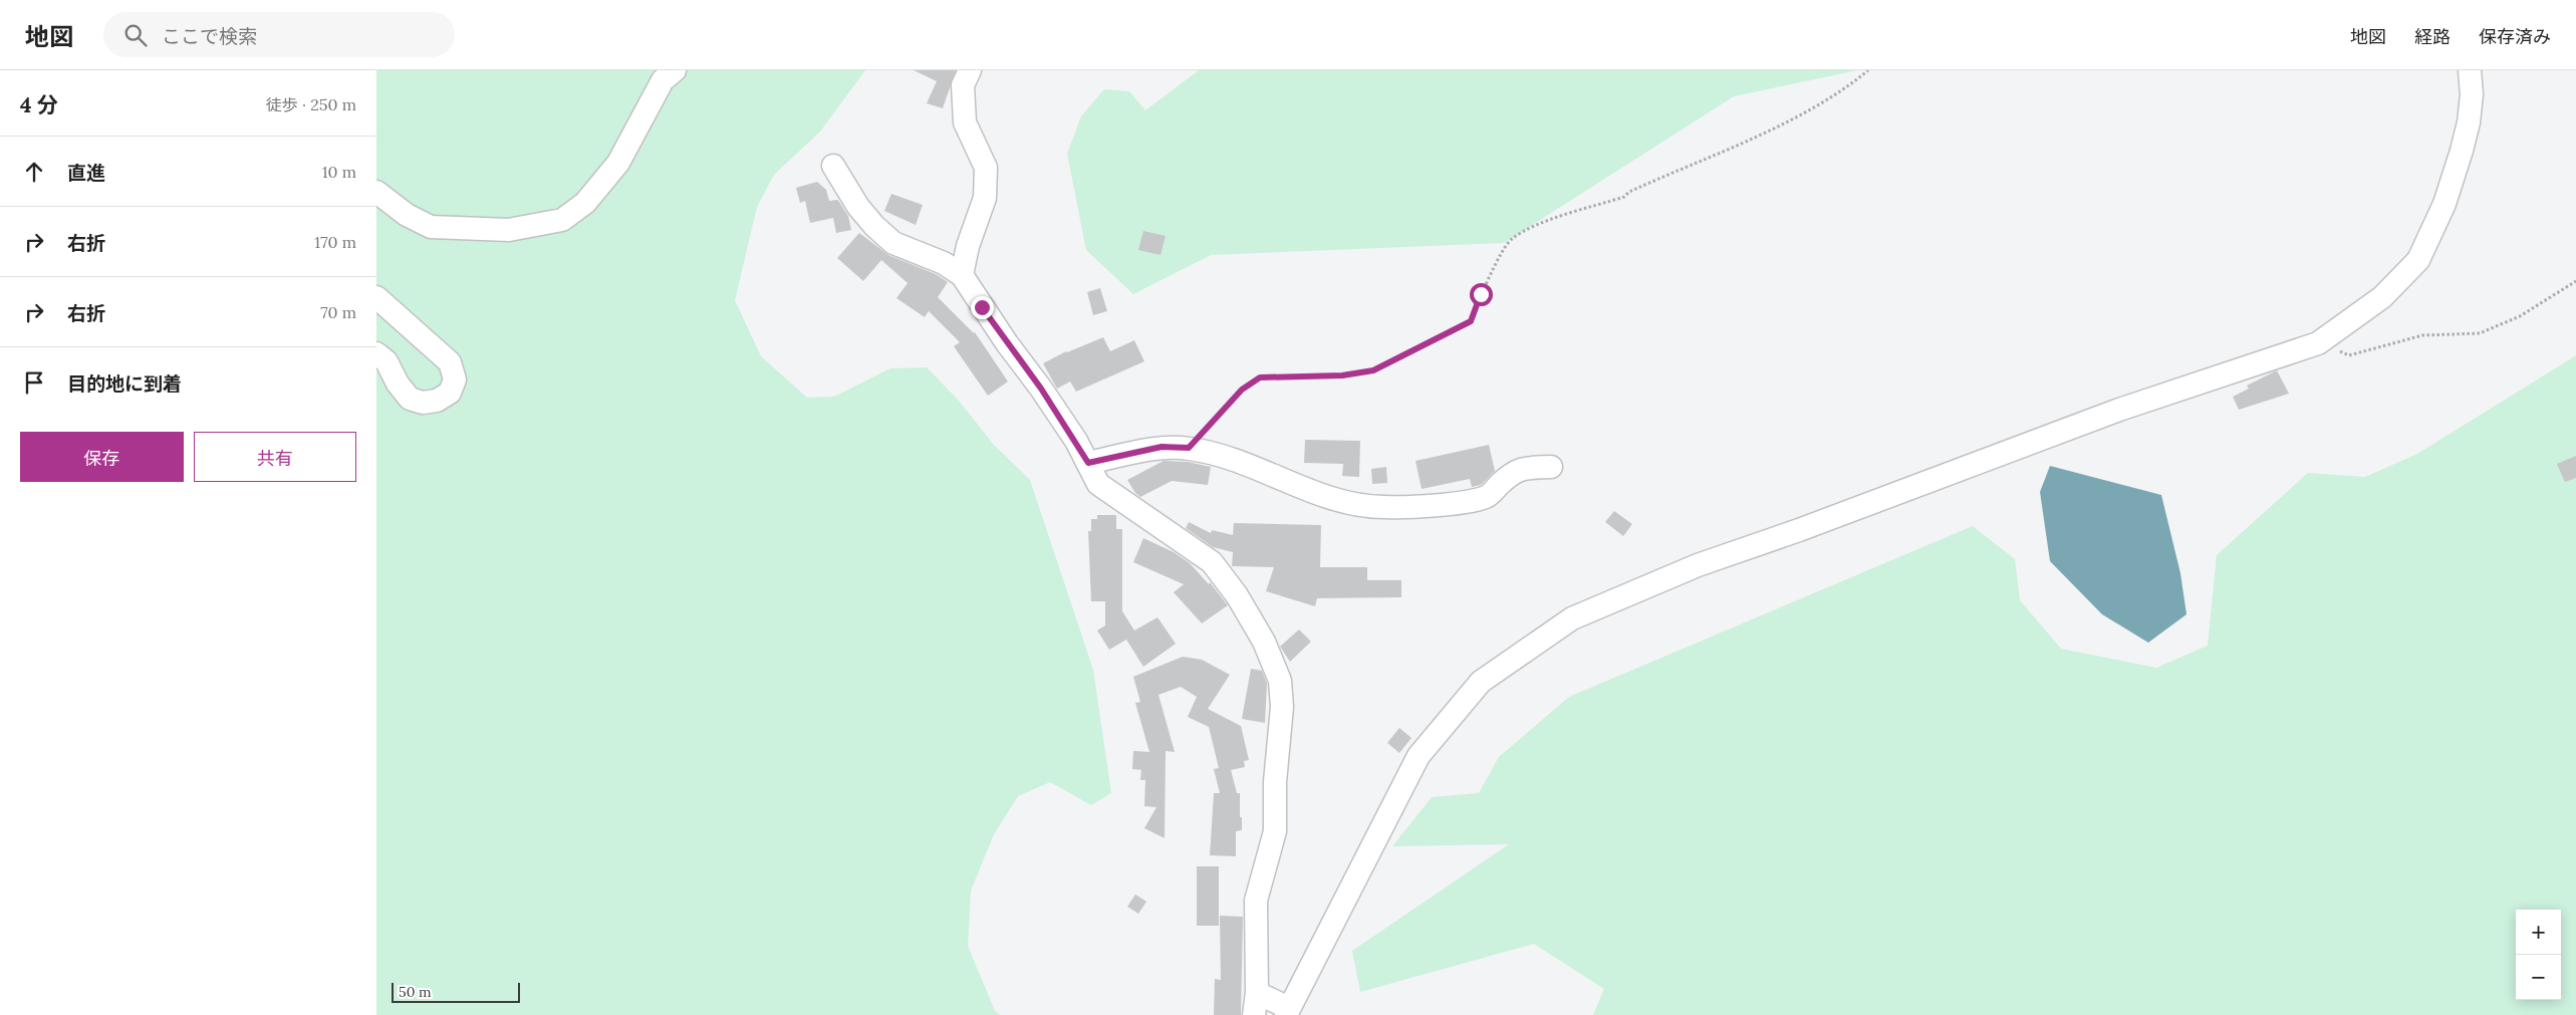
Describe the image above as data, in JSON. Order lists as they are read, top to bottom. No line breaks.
{"scale_bar":"50 m","page":{"header":"地図","search":"ここで検索","nav":["地図","経路","保存済み"],"heading":["4 分","徒歩 · 250 m"],"list":[["直進","10 m"],["右折","170 m"],["右折","70 m"],"目的地に到着"],"buttons":["保存","共有"],"map_buttons":["+","−"],"scale":"50 m"}}
